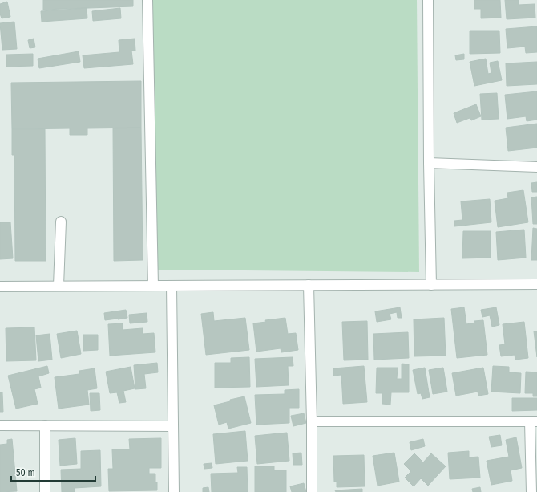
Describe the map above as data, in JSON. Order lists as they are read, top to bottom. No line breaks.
{"scale_bar":"50 m"}
